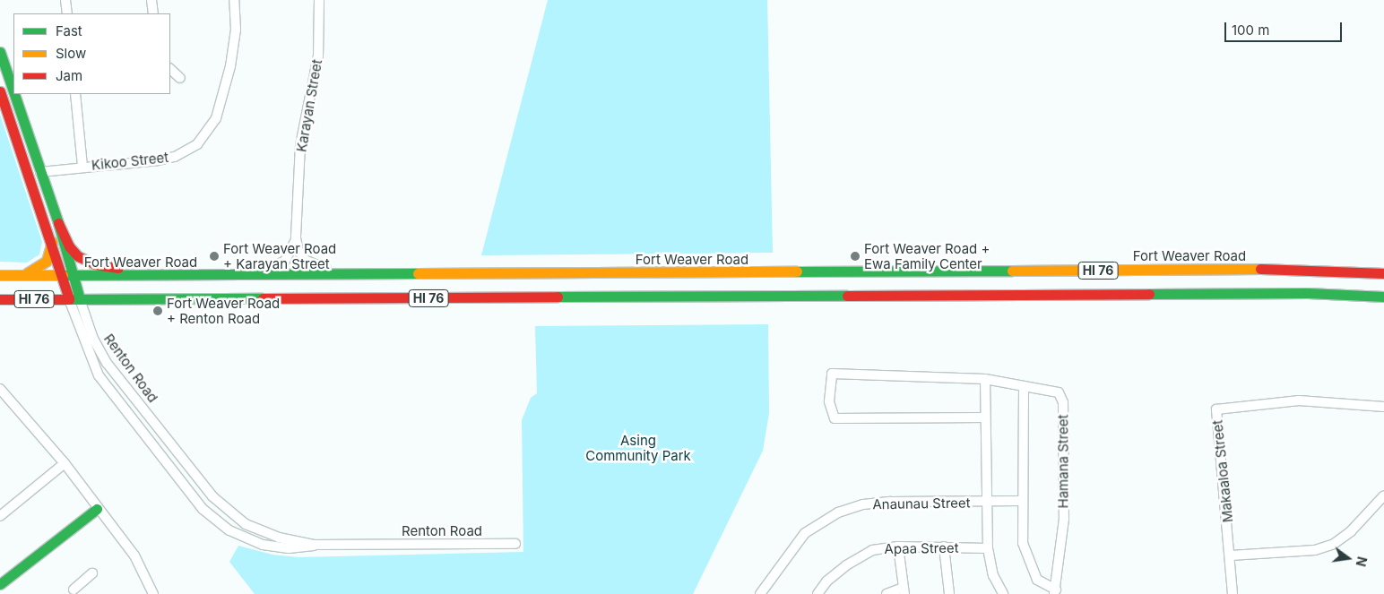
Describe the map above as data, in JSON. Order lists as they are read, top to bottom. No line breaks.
{"streets":{"main road":["Fort Weaver Road","HI 76","Renton Road"],"street":["Karayan Street","Kikoo Street","Hamana Street","Makaaloa Street","Anaunau Street","Apaa Street"]},"crossings":[["Karayan Street","Fort Weaver Road"],["Kikoo Street","Renton Road"],["Fort Weaver Road","Renton Road"],["HI 76","Renton Road"],["Hamana Street","Anaunau Street"],["Anaunau Street","Apaa Street"]],"parks":["Asing Community Park"],"places":["Fort Weaver Road + Karayan Street","Fort Weaver Road + Ewa Family Center","Fort Weaver Road + Renton Road"],"legend":["Fast","Slow","Jam"],"scale_bar":"100 m","north":"right"}
